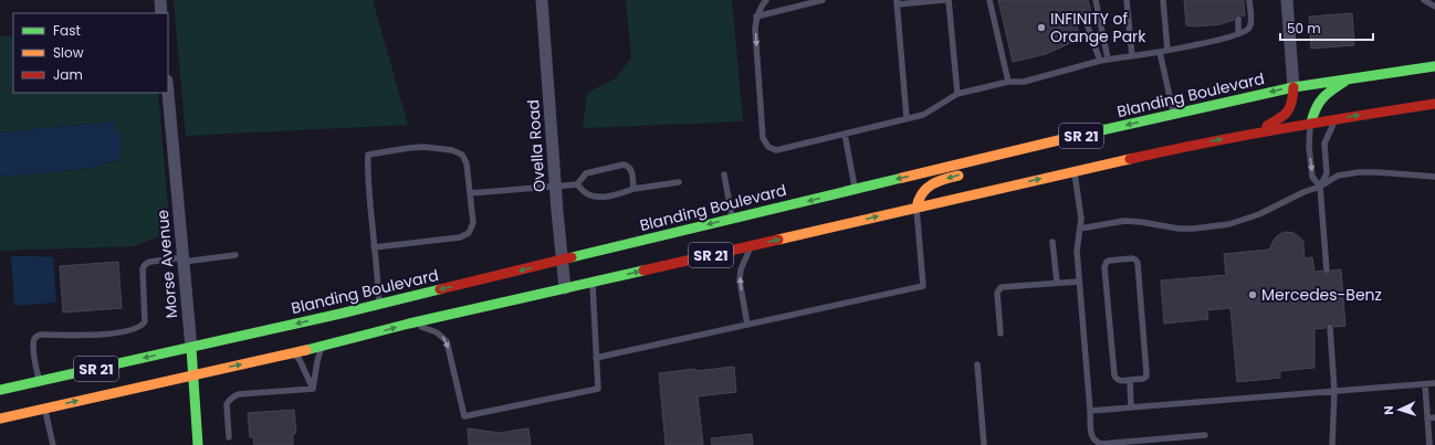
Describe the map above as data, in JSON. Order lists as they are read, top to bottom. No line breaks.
{"streets":{"main road":["Blanding Boulevard","SR 21","Morse Avenue"],"street":["Ovella Road"]},"crossings":[["Blanding Boulevard","Ovella Road"],["Blanding Boulevard","Morse Avenue"],["SR 21","Ovella Road"],["SR 21","Morse Avenue"]],"places":["INFINITY of Orange Park","Mercedes-Benz"],"legend":["Fast","Slow","Jam"],"scale_bar":"50 m","north":"left"}
